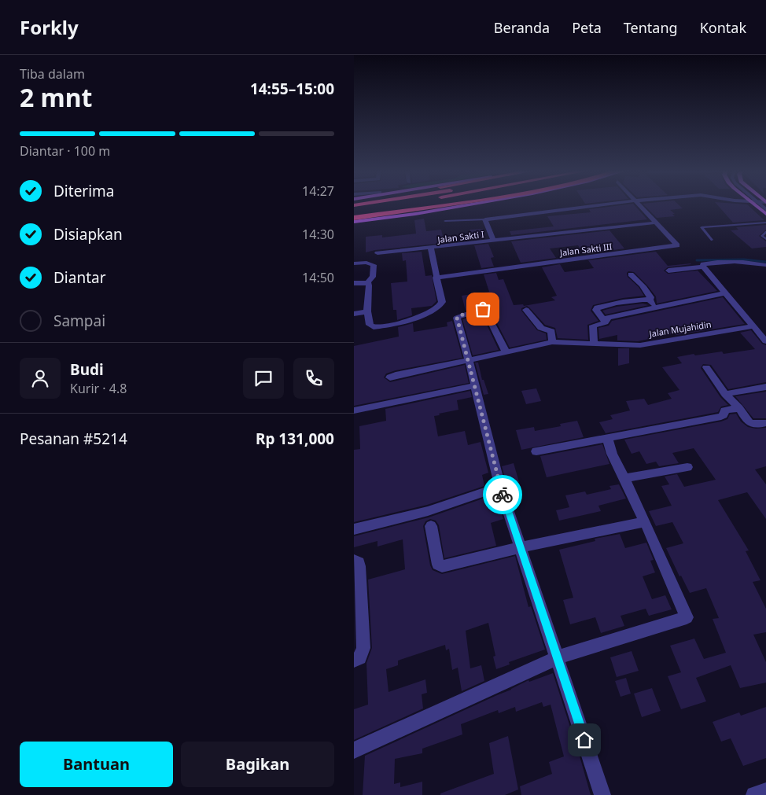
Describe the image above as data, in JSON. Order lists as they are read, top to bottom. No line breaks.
{"streets":{"street":["Jalan Sakti I","Jalan Sakti III","Jalan Mujahidin"]},"crossings":[["Jalan Sakti I","Jalan Sakti III"]],"page":{"header":"Forkly","nav":["Beranda","Peta","Tentang","Kontak"],"heading":["2 mnt","Tiba dalam","14:55–15:00"],"panel":["Budi","Kurir · 4.8","Pesanan #5214","Rp 131,000"],"bar":"Diantar · 100 m","list":[["Diterima","14:27"],["Disiapkan","14:30"],["Diantar","14:50"],"Sampai"],"buttons":["Bantuan","Bagikan"]}}
